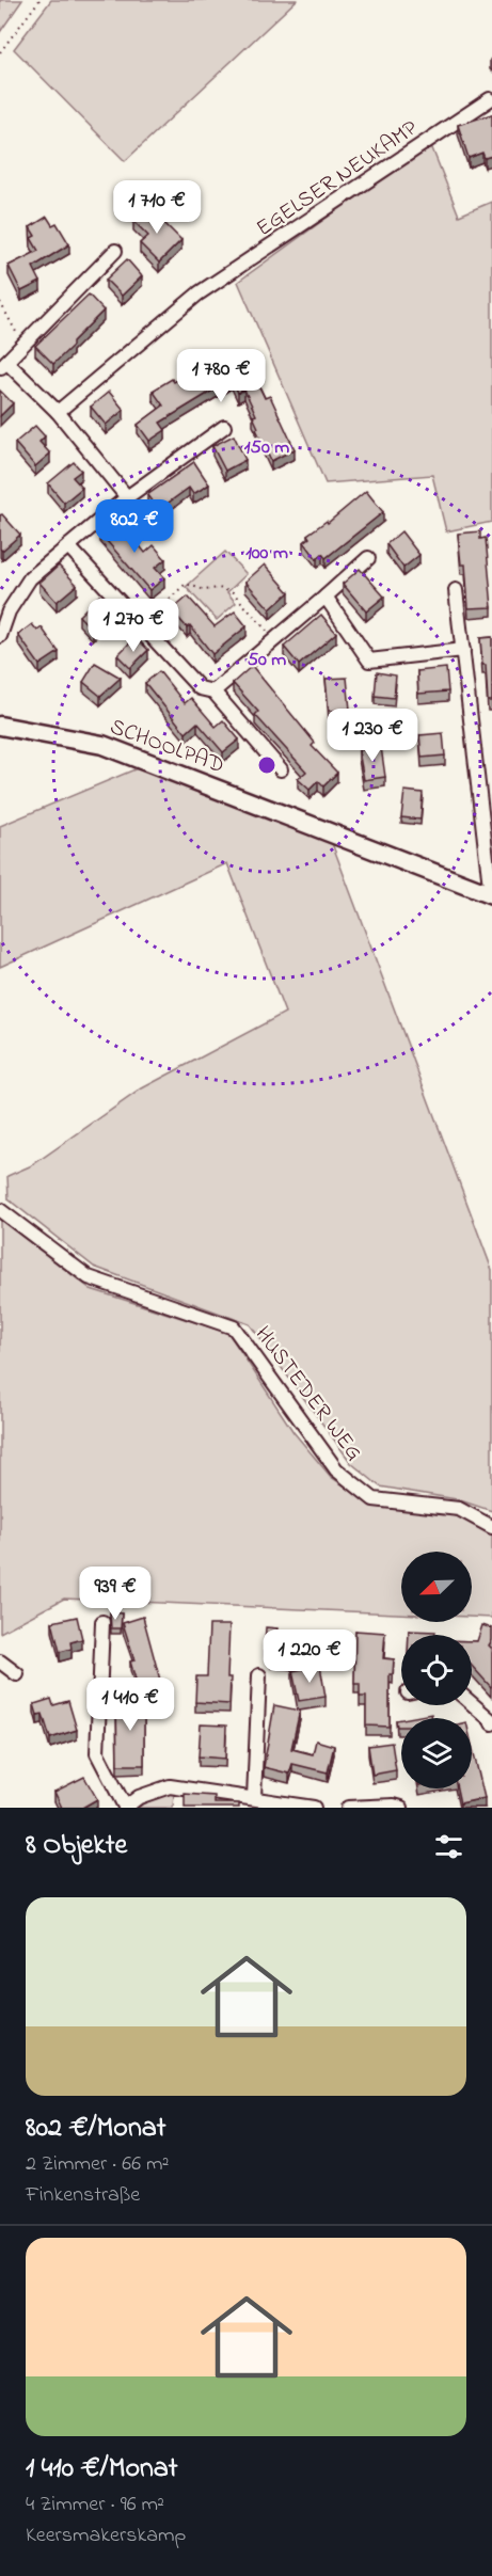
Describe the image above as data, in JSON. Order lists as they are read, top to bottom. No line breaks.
{"streets":{"street":["EGELSER NEUKAMP","SCHOOLPAD","HUSTEDER WEG"]},"north":"bottom left","page":{"price":["1 710 €","1 780 €","802 €","1 270 €","1 230 €","939 €","1 220 €","1 410 €"],"heading":"8 Objekte","list":[{"name":"802 €/Monat","note":"2 Zimmer · 66 m² · Finkenstraße"},{"name":"1 410 €/Monat","note":"4 Zimmer · 96 m² · Keersmakerskamp"}]},"rings":["150 m","100 m","50 m"]}
